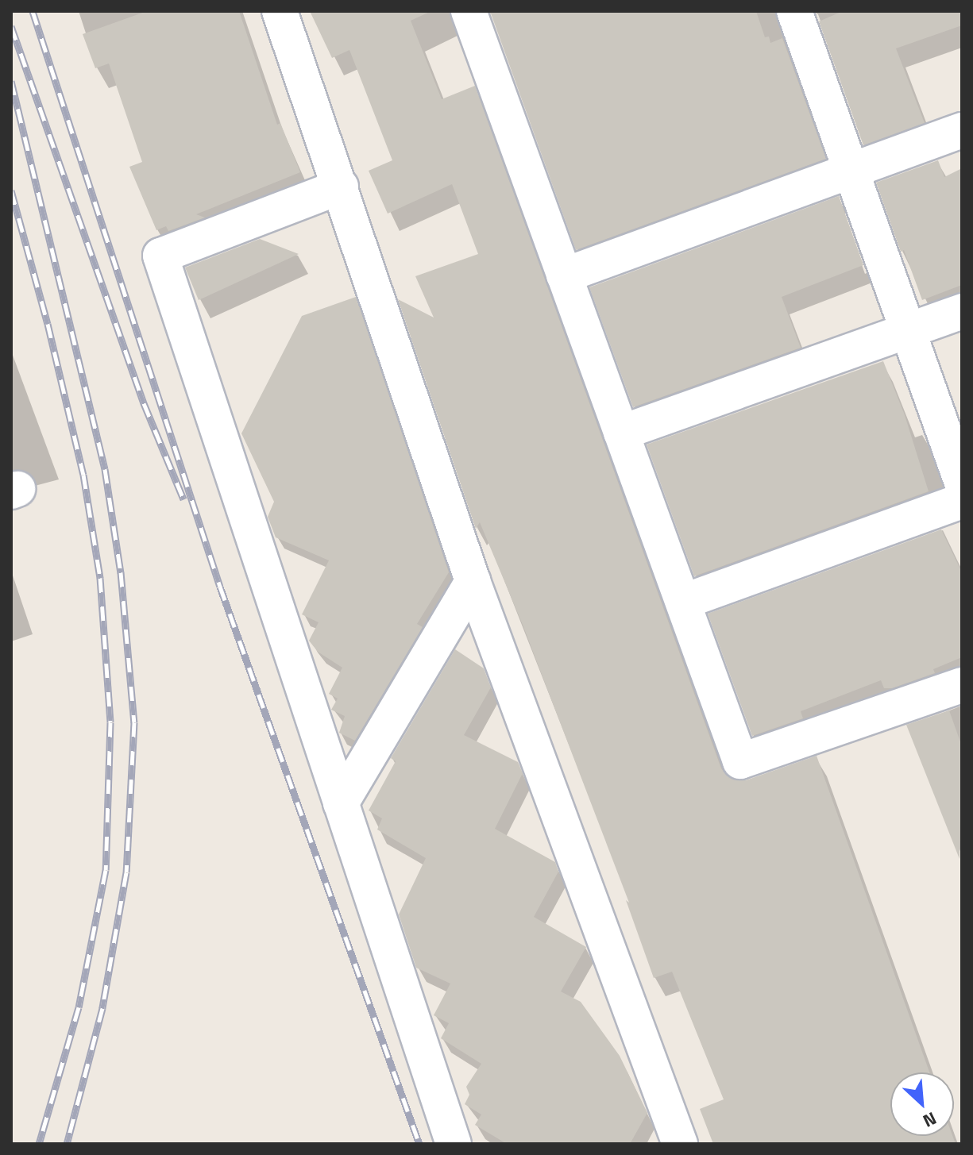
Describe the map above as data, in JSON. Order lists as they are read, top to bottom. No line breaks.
{"north":"bottom right"}
